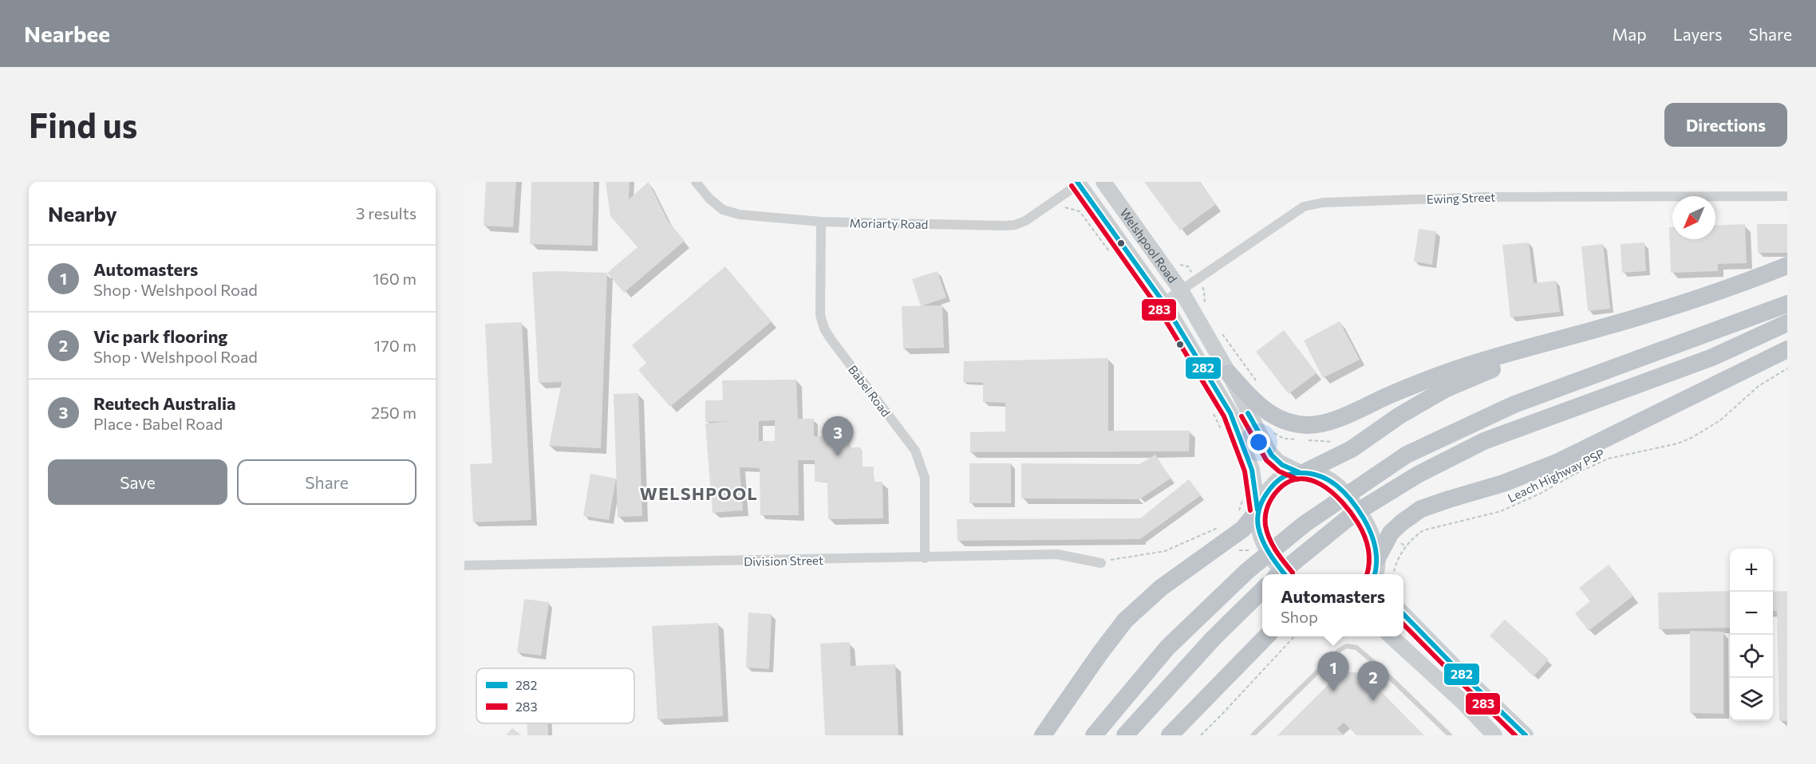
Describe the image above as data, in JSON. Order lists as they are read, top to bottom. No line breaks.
{"streets":{"main road":["Welshpool Road"],"street":["Ewing Street","Moriarty Road","Babel Road","Division Street"],"path":["Leach Highway PSP"]},"crossings":[["Ewing Street","Welshpool Road"],["Moriarty Road","Welshpool Road"],["Moriarty Road","Babel Road"],["Welshpool Road","Leach Highway PSP"],["Babel Road","Division Street"]],"districts":["WELSHPOOL"],"lines":["transit line 282","transit line 283"],"legend":["282","283"],"north":"bottom left","page":{"header":"Nearbee","nav":["Map","Layers","Share"],"buttons":["Directions",["Save","Share"]],"title":"Find us","heading":["Nearby","3 results"],"list":[{"mark":"1","name":"Automasters","note":"Shop · Welshpool Road","value":"160 m"},{"mark":"2","name":"Vic park flooring","note":"Shop · Welshpool Road","value":"170 m"},{"mark":"3","name":"Reutech Australia","note":"Place · Babel Road","value":"250 m"}],"pins":["3","1","2"],"map_buttons":["+","−"],"popup":["Automasters","Shop"]}}
